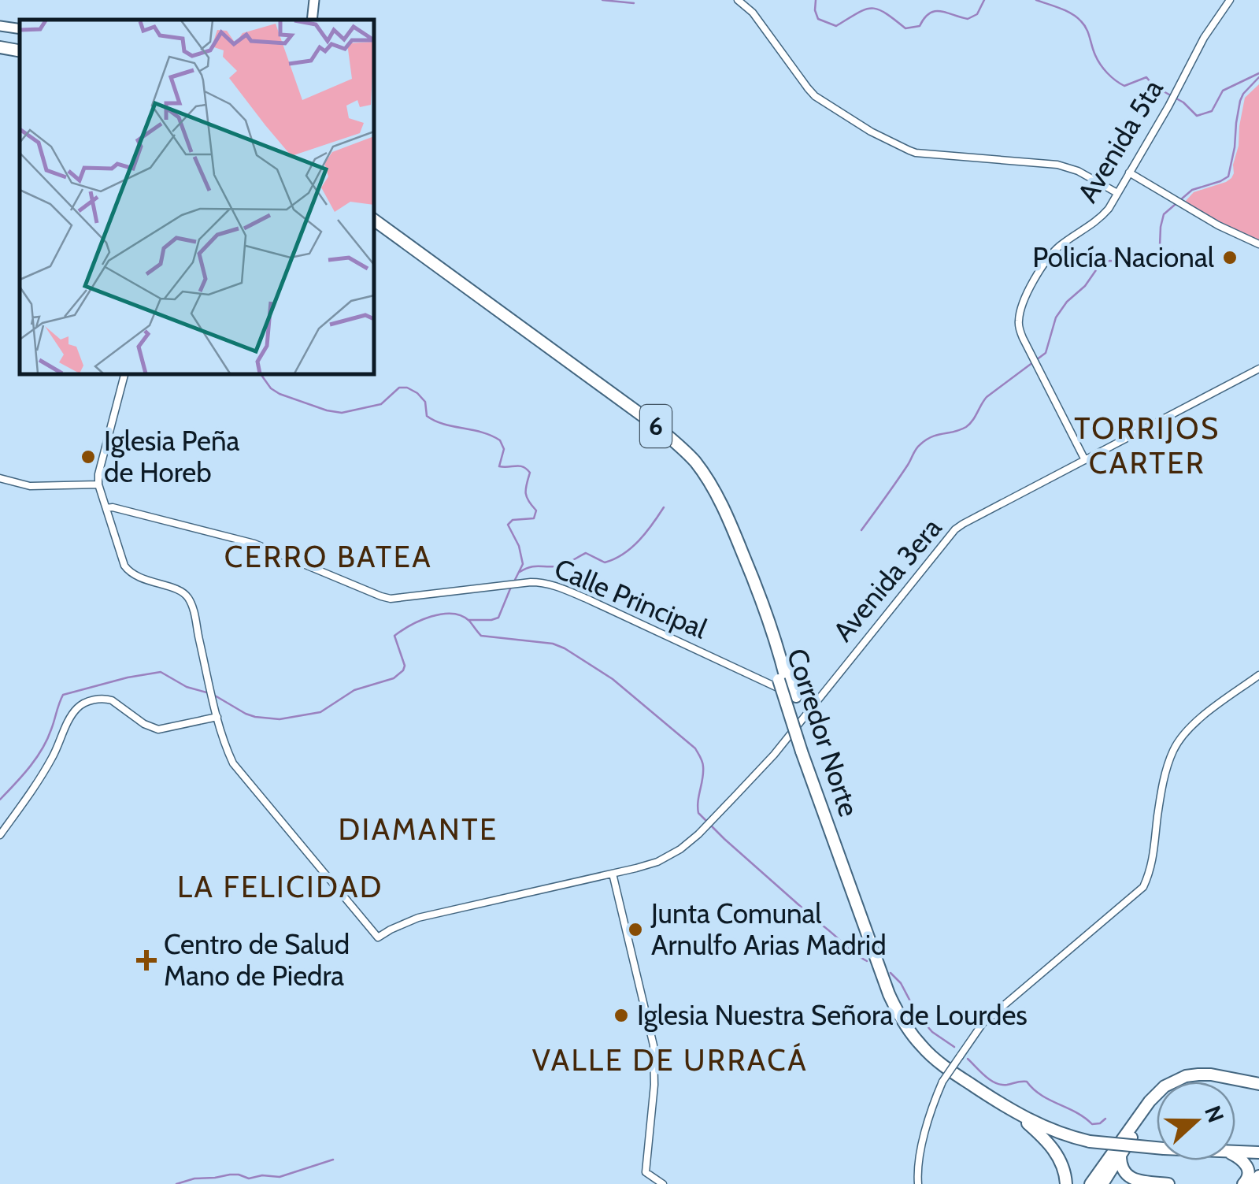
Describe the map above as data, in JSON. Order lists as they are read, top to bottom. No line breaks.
{"streets":{"highway":["6","Corredor Norte"],"street":["Avenida 5ta","Avenida 3era","Calle Principal"]},"crossings":[["Avenida 5ta","Avenida 3era"],["Avenida 3era","Calle Principal"]],"districts":["TORRIJOS CARTER","CERRO BATEA","DIAMANTE","LA FELICIDAD","VALLE DE URRACÁ"],"places":{"other":["Policía Nacional","Iglesia Peña de Horeb","Junta Comunal Arnulfo Arias Madrid","Iglesia Nuestra Señora de Lourdes"],"health":["Centro de Salud Mano de Piedra"]},"north":"right"}
